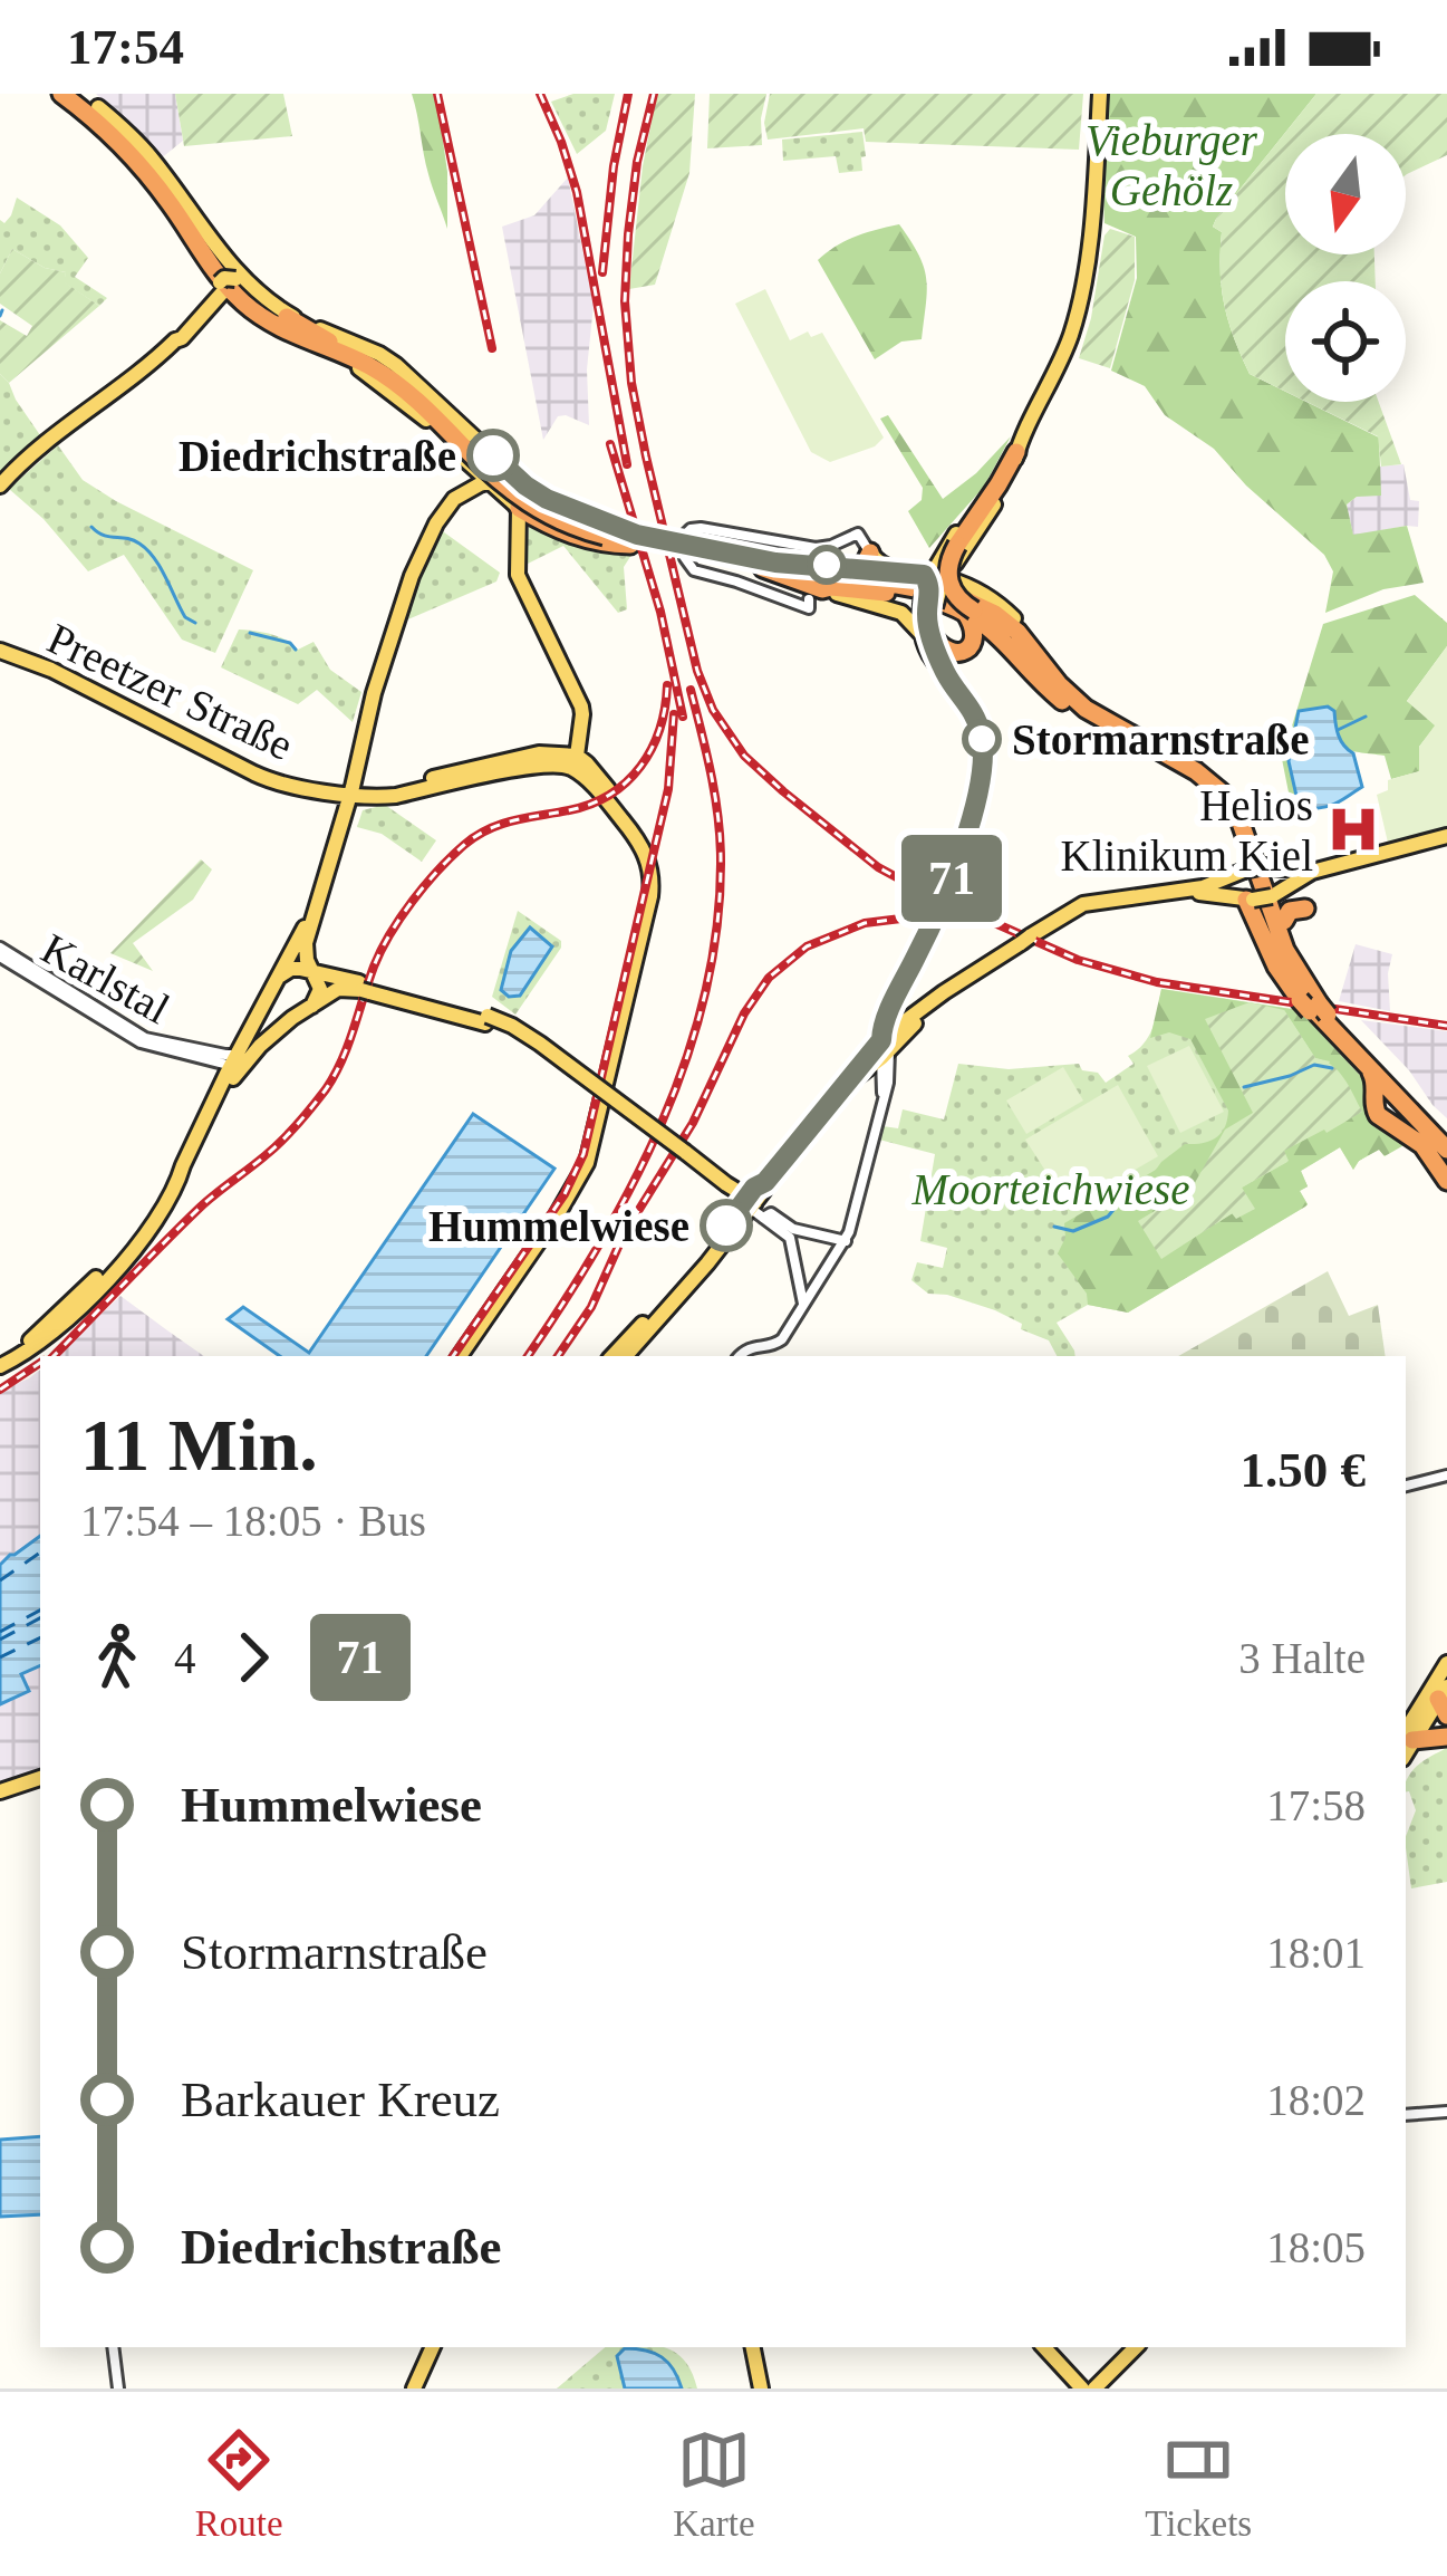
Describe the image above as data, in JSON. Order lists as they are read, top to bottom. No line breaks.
{"streets":{"main road":["Preetzer Straße"],"street":["Karlstal"]},"parks":["Vieburger Gehölz","Moorteichwiese"],"places":{"other":["Diedrichstraße","Stormarnstraße","Hummelwiese"],"hospital":["Helios Klinikum Kiel"]},"lines":["bus line 71"],"north":"bottom","page":{"status":"17:54","on_map":"71","heading":["11 Min.","17:54 – 18:05 · Bus","1.50 €"],"legs":["4","71","3 Halte"],"list":[{"name":"Hummelwiese","value":"17:58"},{"name":"Stormarnstraße","value":"18:01"},{"name":"Barkauer Kreuz","value":"18:02"},{"name":"Diedrichstraße","value":"18:05"}],"tabs":["Route","Karte","Tickets"]}}
